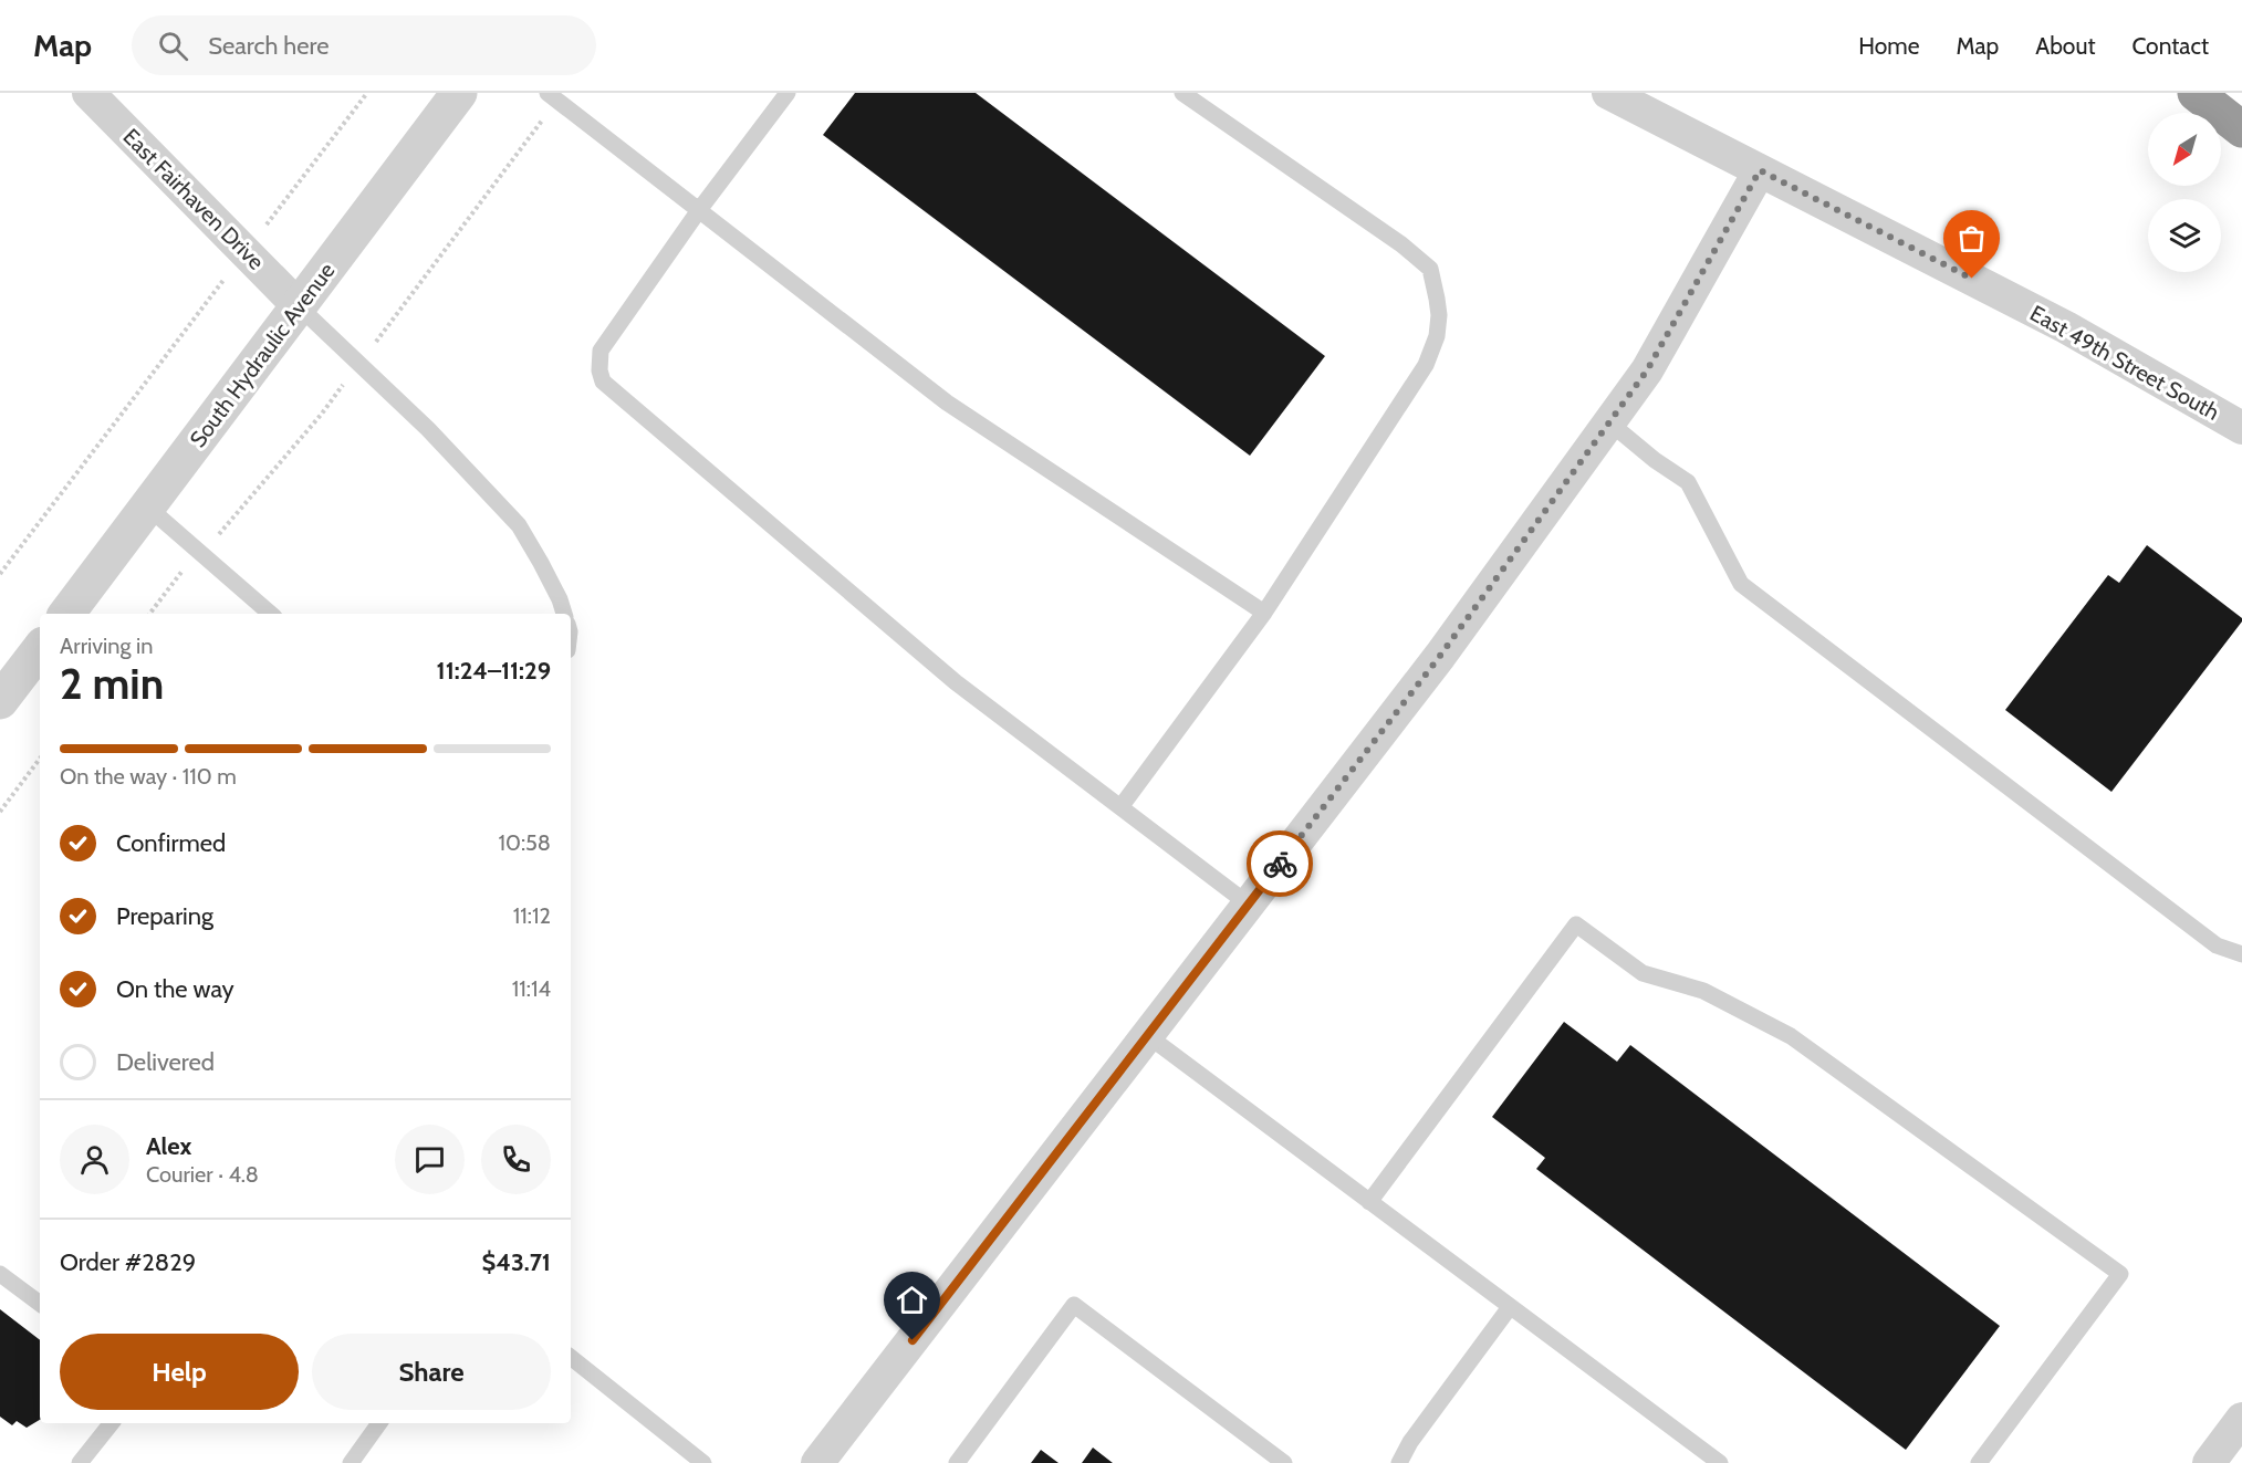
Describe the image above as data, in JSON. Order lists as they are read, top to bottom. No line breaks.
{"streets":{"street":["East Fairhaven Drive","South Hydraulic Avenue","East 49th Street South"]},"crossings":[["East Fairhaven Drive","South Hydraulic Avenue"]],"north":"bottom left","page":{"header":"Map","search":"Search here","nav":["Home","Map","About","Contact"],"heading":["2 min","Arriving in","11:24–11:29"],"panel":["Alex","Courier · 4.8","Order #2829","$43.71"],"bar":"On the way · 110 m","list":[["Confirmed","10:58"],["Preparing","11:12"],["On the way","11:14"],"Delivered"],"buttons":["Help","Share"]}}
